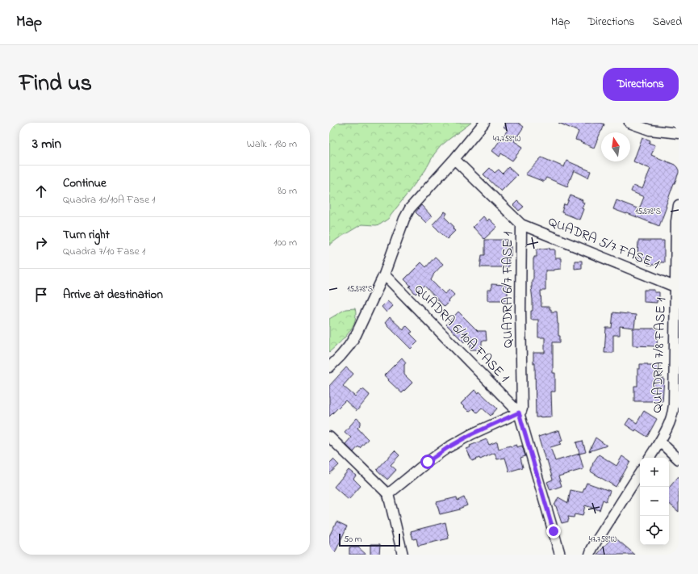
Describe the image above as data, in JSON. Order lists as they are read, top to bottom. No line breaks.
{"streets":{"street":["QUADRA 5/7 FASE 1","QUADRA 6/7 FASE 1","QUADRA 6/10A FASE 1","QUADRA 7/8 FASE 1"]},"crossings":[["QUADRA 5/7 FASE 1","QUADRA 6/7 FASE 1"],["QUADRA 5/7 FASE 1","QUADRA 7/8 FASE 1"],["QUADRA 6/7 FASE 1","QUADRA 6/10A FASE 1"]],"scale_bar":"50 m","north":"top","page":{"header":"Map","nav":["Map","Directions","Saved"],"title":"Find us","buttons":"Directions","heading":["3 min","Walk · 180 m"],"list":[["Continue","Quadra 10/10A Fase 1","80 m"],["Turn right","Quadra 7/10 Fase 1","100 m"],"Arrive at destination"],"map_buttons":["+","−"],"scale":"50 m"},"coordinates":["47.758°W","15.878°S"]}
